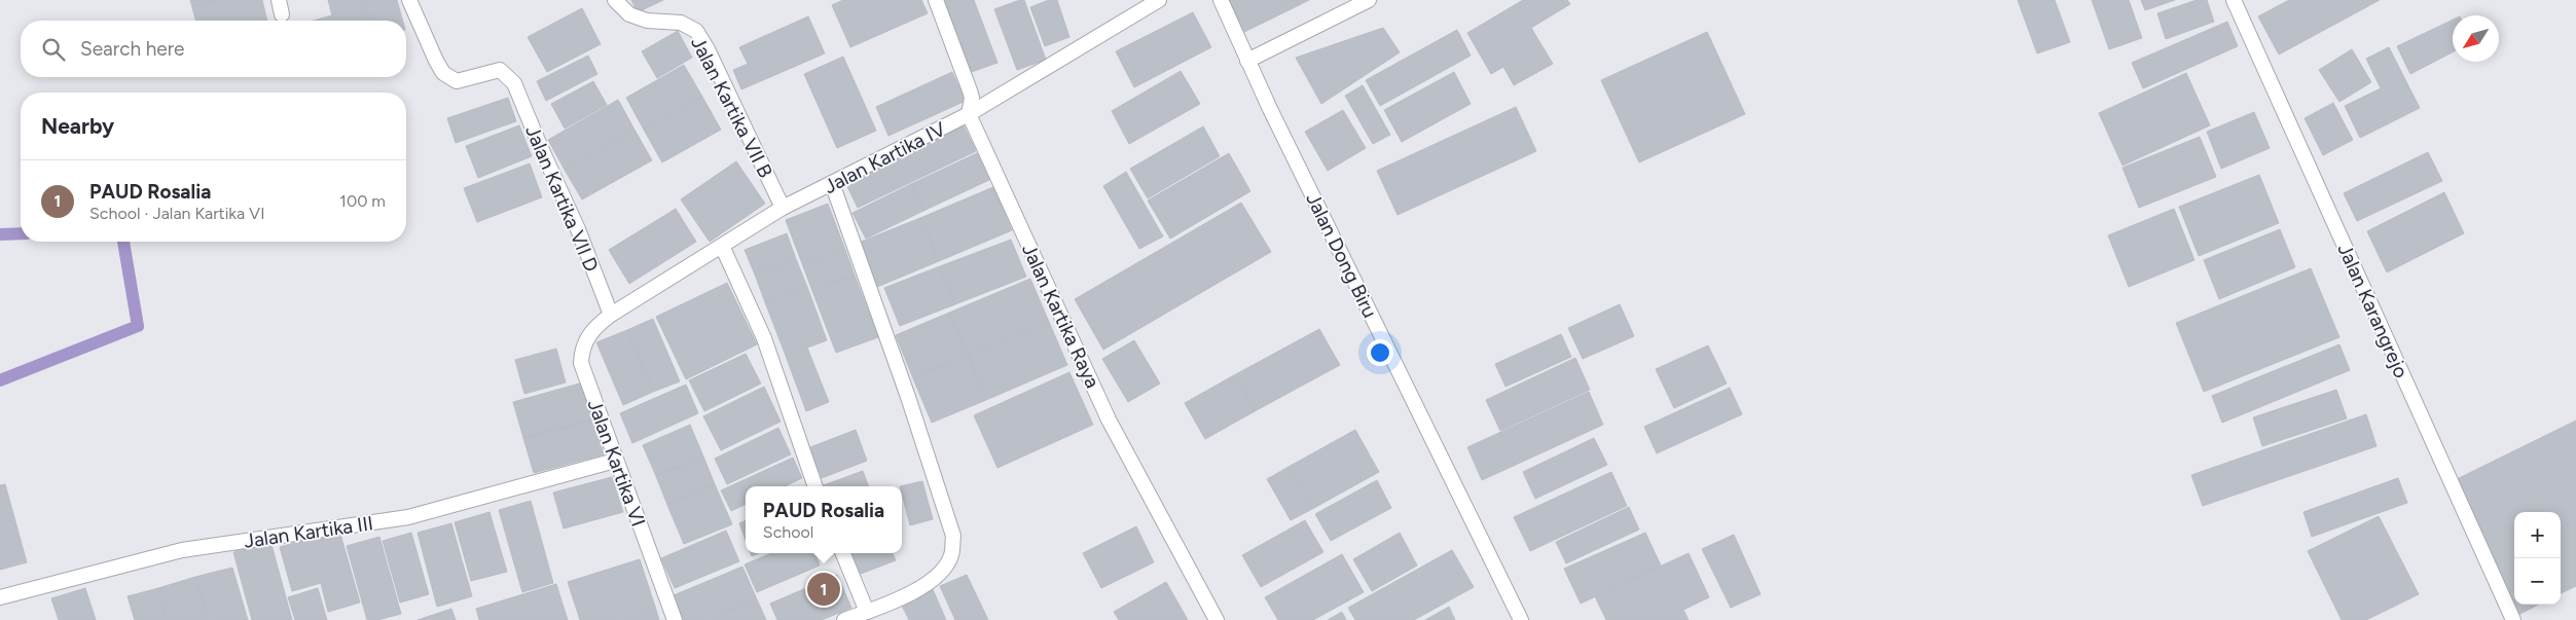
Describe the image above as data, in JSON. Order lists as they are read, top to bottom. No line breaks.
{"streets":{"street":["Jalan Kartika VII B","Jalan Kartika IV","Jalan Kartika VII D","Jalan Dong Biru","Jalan Karangrejo","Jalan Kartika Raya","Jalan Kartika VI","Jalan Kartika III"]},"crossings":[["Jalan Kartika VII B","Jalan Kartika IV"],["Jalan Kartika IV","Jalan Kartika VII D"],["Jalan Kartika IV","Jalan Kartika Raya"],["Jalan Kartika IV","Jalan Kartika VI"],["Jalan Kartika VII D","Jalan Kartika VI"],["Jalan Kartika VI","Jalan Kartika III"]],"north":"bottom left","page":{"search":"Search here","heading":"Nearby","list":[{"mark":"1","name":"PAUD Rosalia","note":"School · Jalan Kartika VI","value":"100 m"}],"popup":["PAUD Rosalia","School"],"map_buttons":["+","−"],"pins":"1"}}
